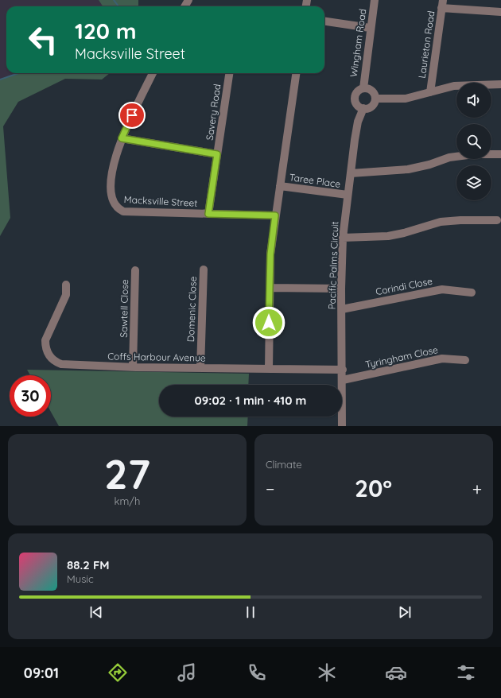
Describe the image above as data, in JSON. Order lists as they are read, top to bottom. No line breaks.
{"streets":{"street":["Wingham Road","Laurieton Road","Savery Road","Taree Place","Macksville Street","Pacific Palms Circuit","Corindi Close","Sawtell Close","Domenic Close","Coffs Harbour Avenue","Tyringham Close"]},"crossings":[["Wingham Road","Pacific Palms Circuit"],["Savery Road","Macksville Street"],["Taree Place","Pacific Palms Circuit"],["Pacific Palms Circuit","Corindi Close"],["Pacific Palms Circuit","Coffs Harbour Avenue"],["Pacific Palms Circuit","Tyringham Close"],["Sawtell Close","Coffs Harbour Avenue"],["Domenic Close","Coffs Harbour Avenue"]],"page":{"turn":["120 m","Macksville Street"],"limit":"30","trip":"09:02 · 1 min · 410 m","tile":[["27","km/h"],"Climate"],"heat":["−","20°","+"],"song":["88.2 FM","Music"],"tabs":"09:01"}}
